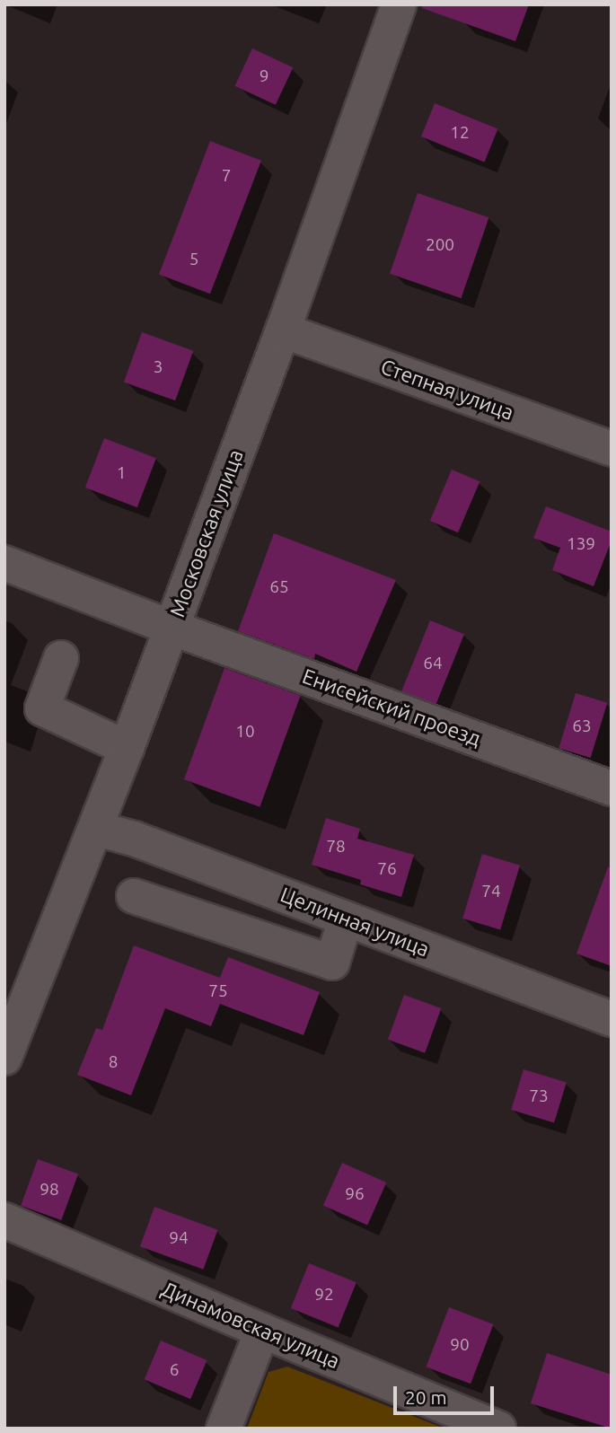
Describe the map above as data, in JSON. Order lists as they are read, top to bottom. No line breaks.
{"streets":{"street":["Степная улица","Московская улица","Енисейский проезд","Целинная улица","Динамовская улица"]},"crossings":[["Степная улица","Московская улица"],["Московская улица","Енисейский проезд"],["Московская улица","Целинная улица"]],"house_numbers":["9","12","7","200","5","3","1","139","65","64","63","10","78","76","74","75","8","73","98","96","94","92","90","6"],"scale_bar":"20 m"}
